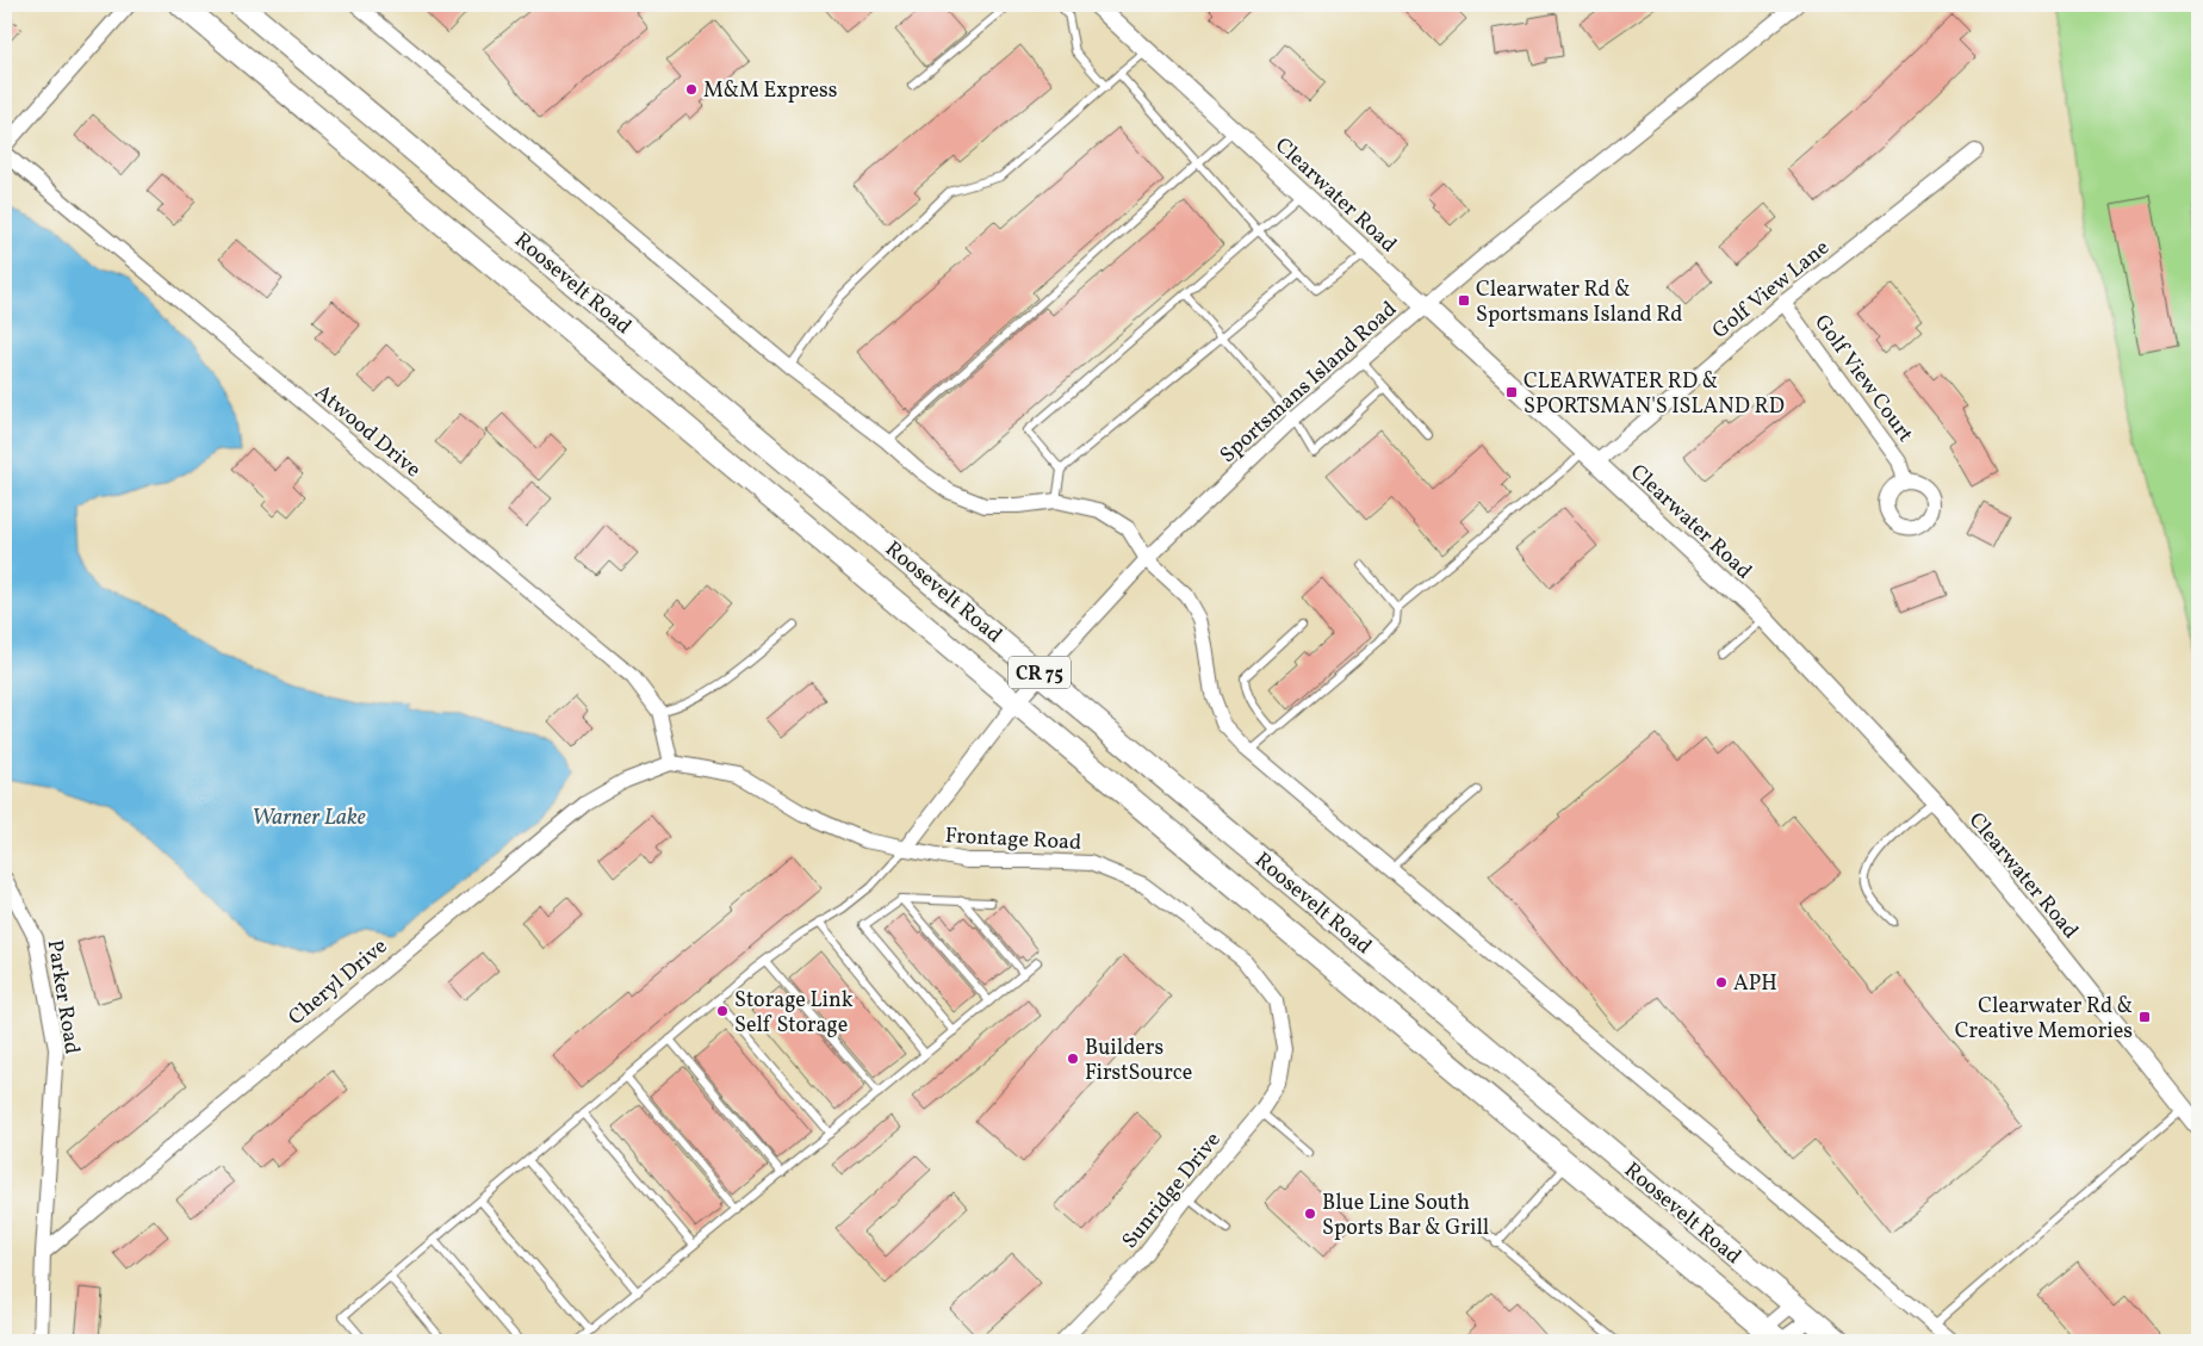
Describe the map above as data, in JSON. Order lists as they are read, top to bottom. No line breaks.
{"streets":{"main road":["Roosevelt Road","CR 75"],"street":["Clearwater Road","Golf View Lane","Golf View Court","Sportsmans Island Road","Atwood Drive","Frontage Road","Cheryl Drive","Parker Road","Sunridge Drive"]},"crossings":[["Clearwater Road","Golf View Lane"],["Clearwater Road","Sportsmans Island Road"],["Roosevelt Road","Sportsmans Island Road"],["Golf View Lane","Golf View Court"],["Sportsmans Island Road","Frontage Road"],["Atwood Drive","Frontage Road"],["Atwood Drive","Cheryl Drive"],["Frontage Road","Cheryl Drive"],["Frontage Road","Sunridge Drive"],["Cheryl Drive","Parker Road"]],"water":["Warner Lake"],"places":{"other":["M&M Express","APH","Storage Link Self Storage","Builders FirstSource","Blue Line South Sports Bar & Grill"],"transit":["Clearwater Rd & Sportsmans Island Rd","CLEARWATER RD & SPORTSMAN'S ISLAND RD","Clearwater Rd & Creative Memories"]}}
